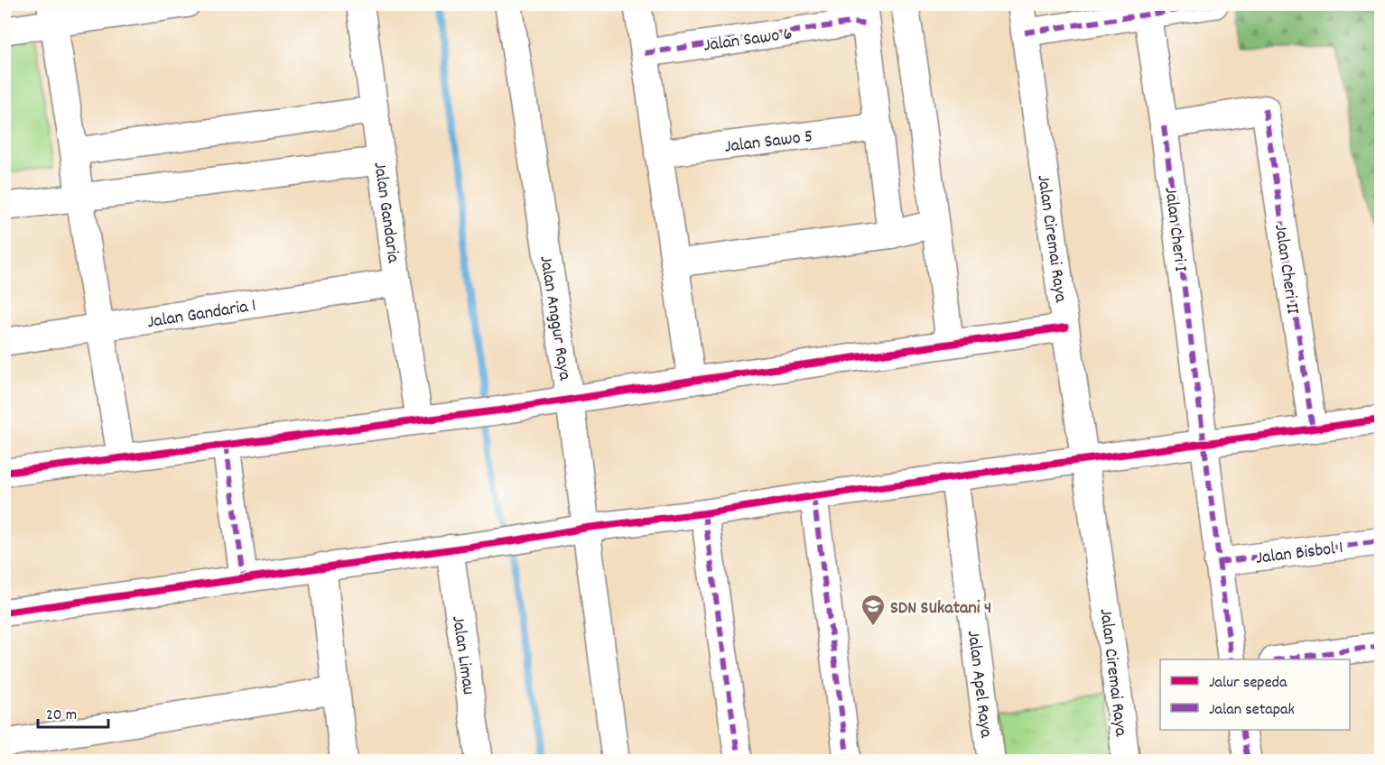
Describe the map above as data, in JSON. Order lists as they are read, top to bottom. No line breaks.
{"streets":{"street":["Jalan Sawo 6","Jalan Sawo 5","Jalan Gandaria","Jalan Cheri I","Jalan Ciremai Raya","Jalan Cheri II","Jalan Gandaria 1","Jalan Anggur Raya","Jalan Bisbol 1","Jalan Limau","Jalan Apel Raya"]},"crossings":[["Jalan Gandaria","Jalan Gandaria 1"],["Jalan Cheri I","Jalan Cheri II"],["Jalan Cheri I","Jalan Bisbol 1"]],"places":{"school or university":["SDN SUkatani 4"]},"legend":["Jalur sepeda","Jalan setapak"],"scale_bar":"20 m"}
